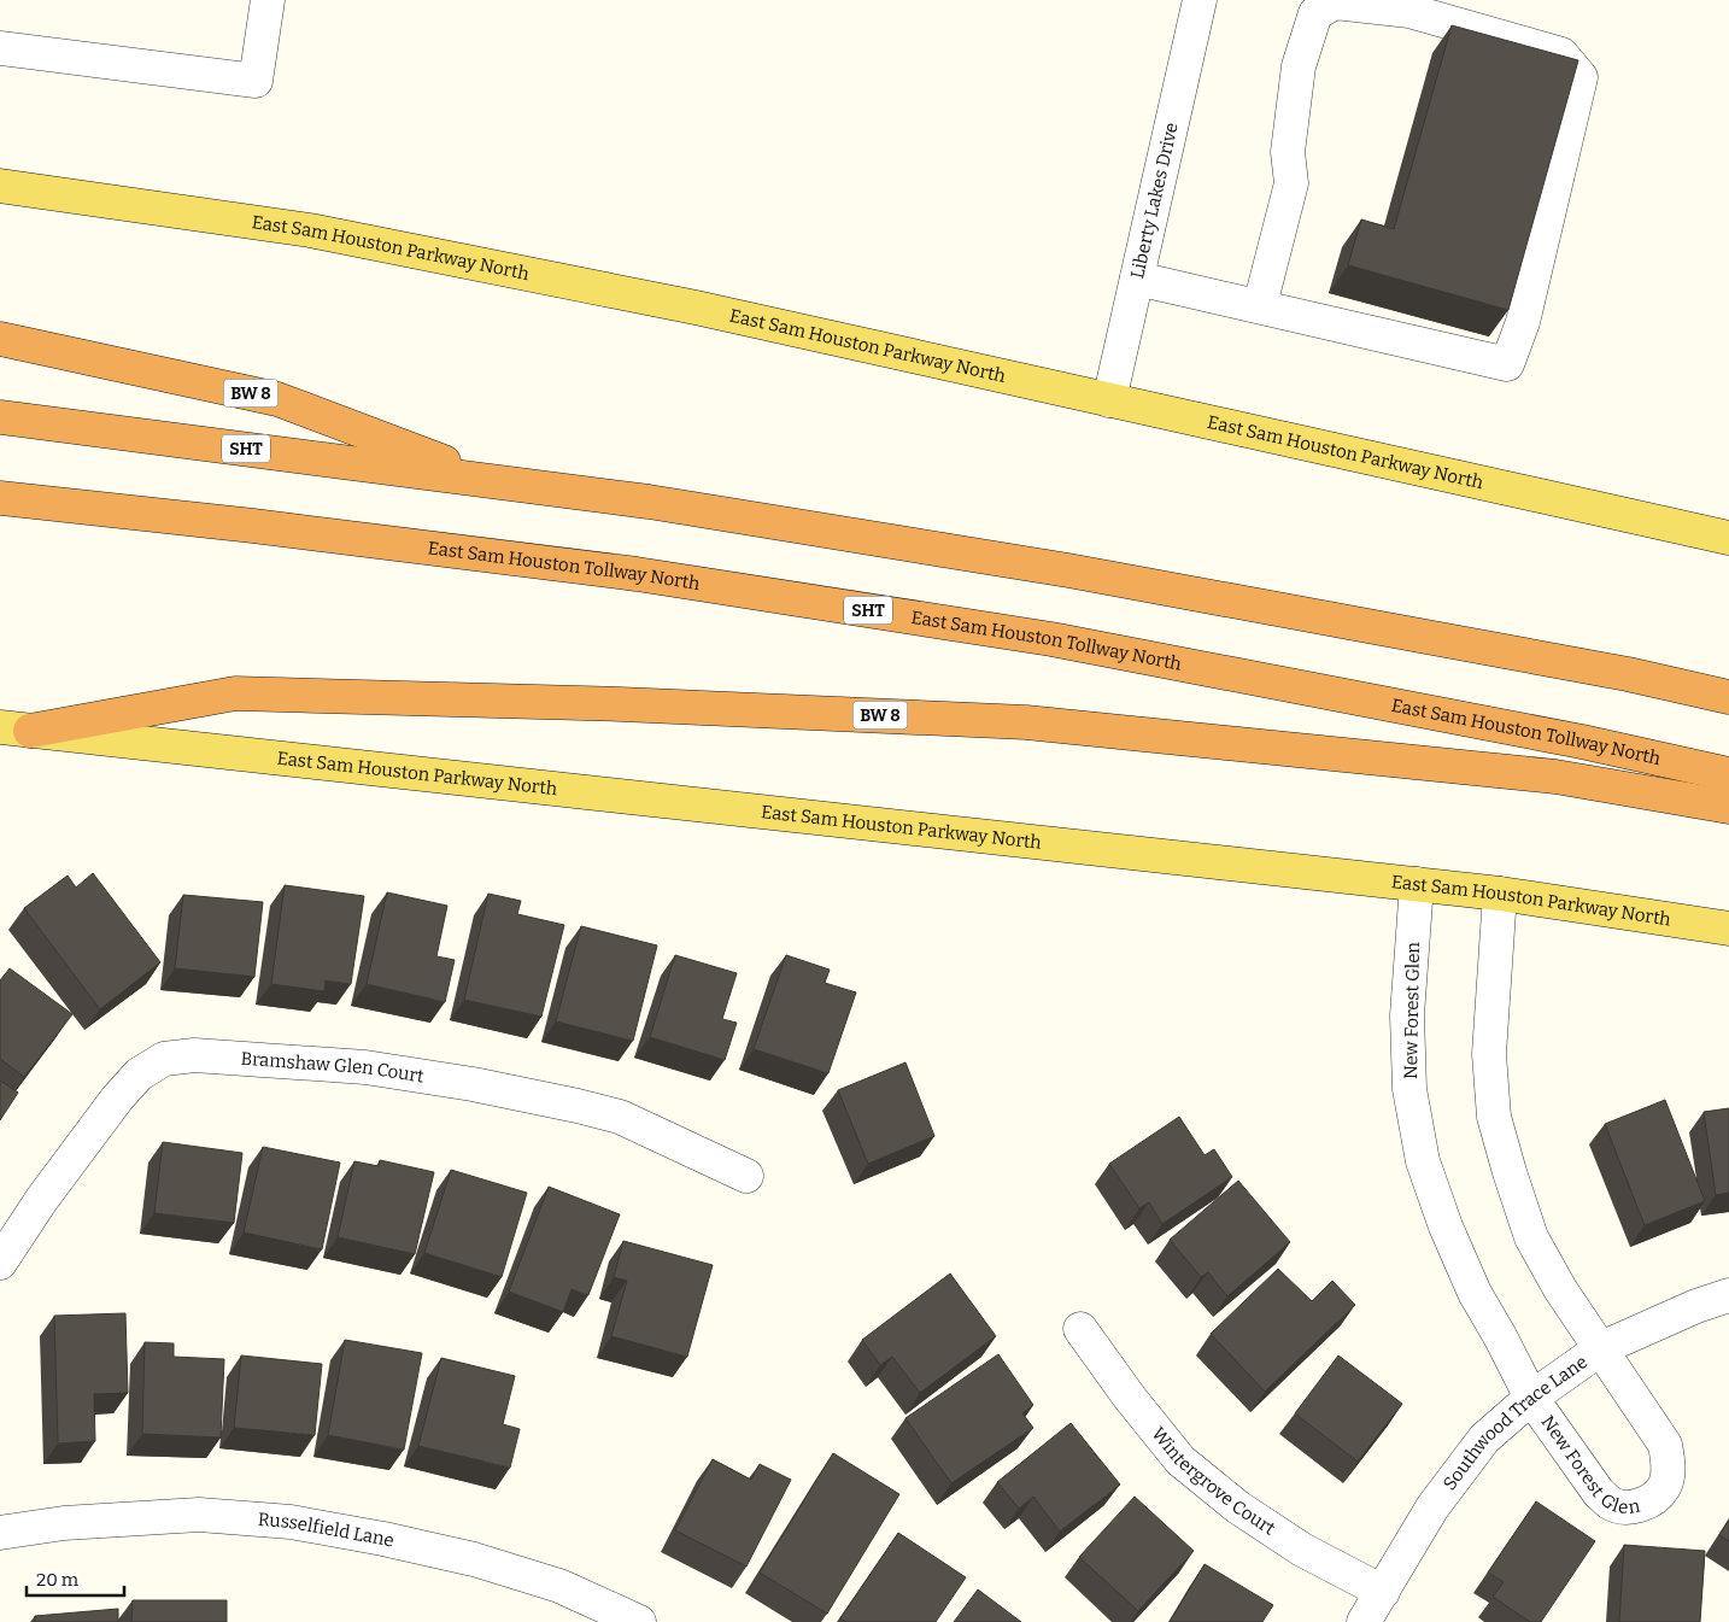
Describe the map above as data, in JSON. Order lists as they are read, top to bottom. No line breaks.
{"streets":{"highway":["BW 8","SHT","East Sam Houston Tollway North"],"main road":["East Sam Houston Parkway North"],"street":["Liberty Lakes Drive","New Forest Glen","Bramshaw Glen Court","Southwood Trace Lane","Wintergrove Court","Russelfield Lane"]},"crossings":[["Liberty Lakes Drive","East Sam Houston Parkway North"],["East Sam Houston Parkway North","BW 8"],["East Sam Houston Parkway North","New Forest Glen"],["BW 8","SHT"],["New Forest Glen","Southwood Trace Lane"],["Southwood Trace Lane","Wintergrove Court"]],"scale_bar":"20 m"}
